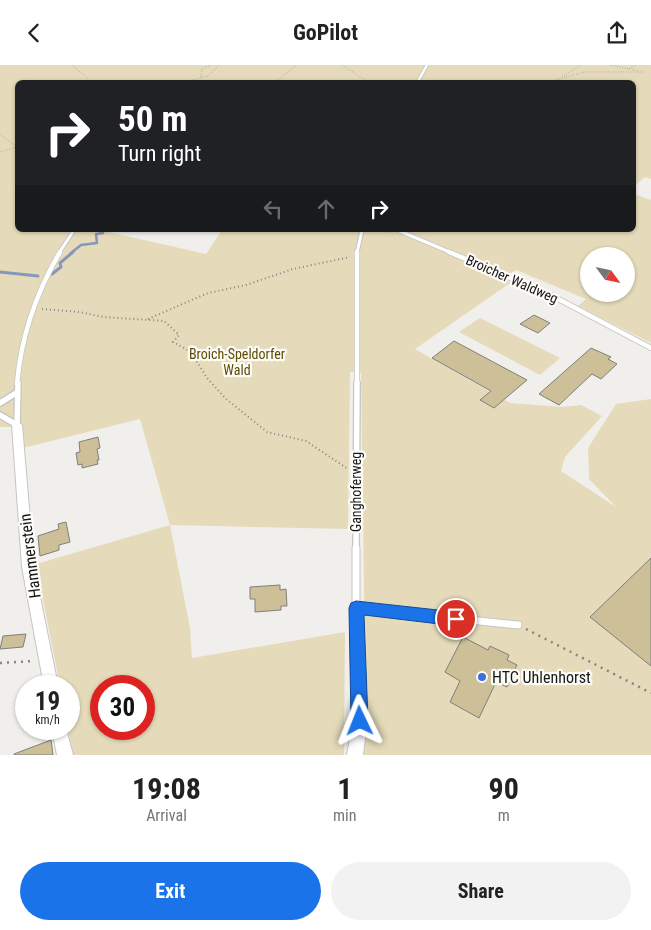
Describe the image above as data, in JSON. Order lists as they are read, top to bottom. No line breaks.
{"streets":{"street":["Ganghoferweg","Hammerstein"],"lane":["Broicher Waldweg"]},"parks":["Broich-Speldorfer Wald"],"places":["HTC Uhlenhorst"],"north":"bottom right","page":{"header":"GoPilot","turn":["50 m","Turn right"],"speed":"19 km/h","limit":"30","eta":["19:08","Arrival","1","min","90","m"],"buttons":["Exit","Share"]}}
